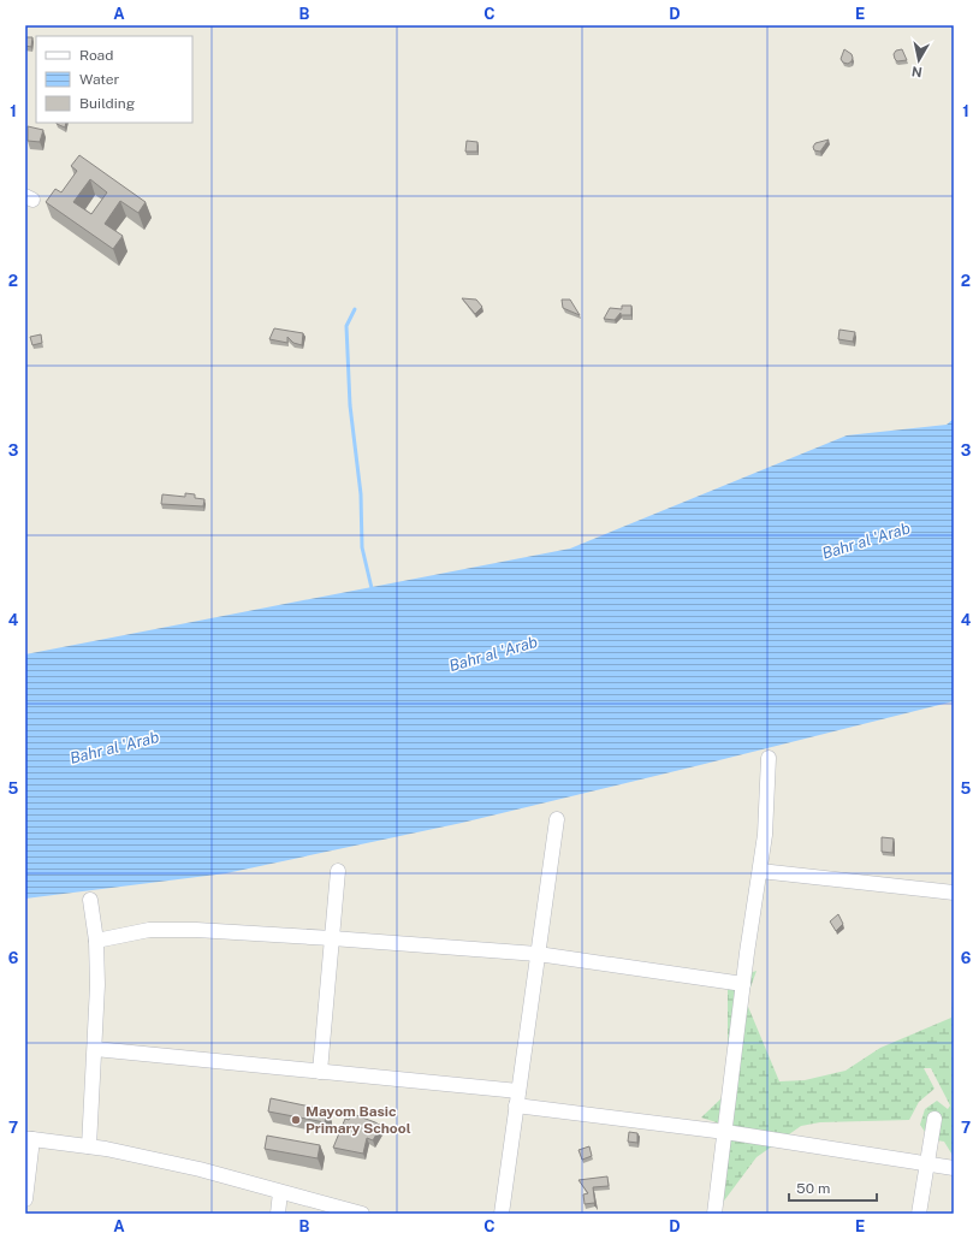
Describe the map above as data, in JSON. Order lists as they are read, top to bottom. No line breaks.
{"water":["Bahr al 'Arab"],"places":["Mayom Basic Primary School"],"legend":["Road","Water","Building"],"scale_bar":"50 m","north":"bottom","grid":{"columns":["A","B","C","D","E"],"rows":["1","2","3","4","5","6","7"]}}
